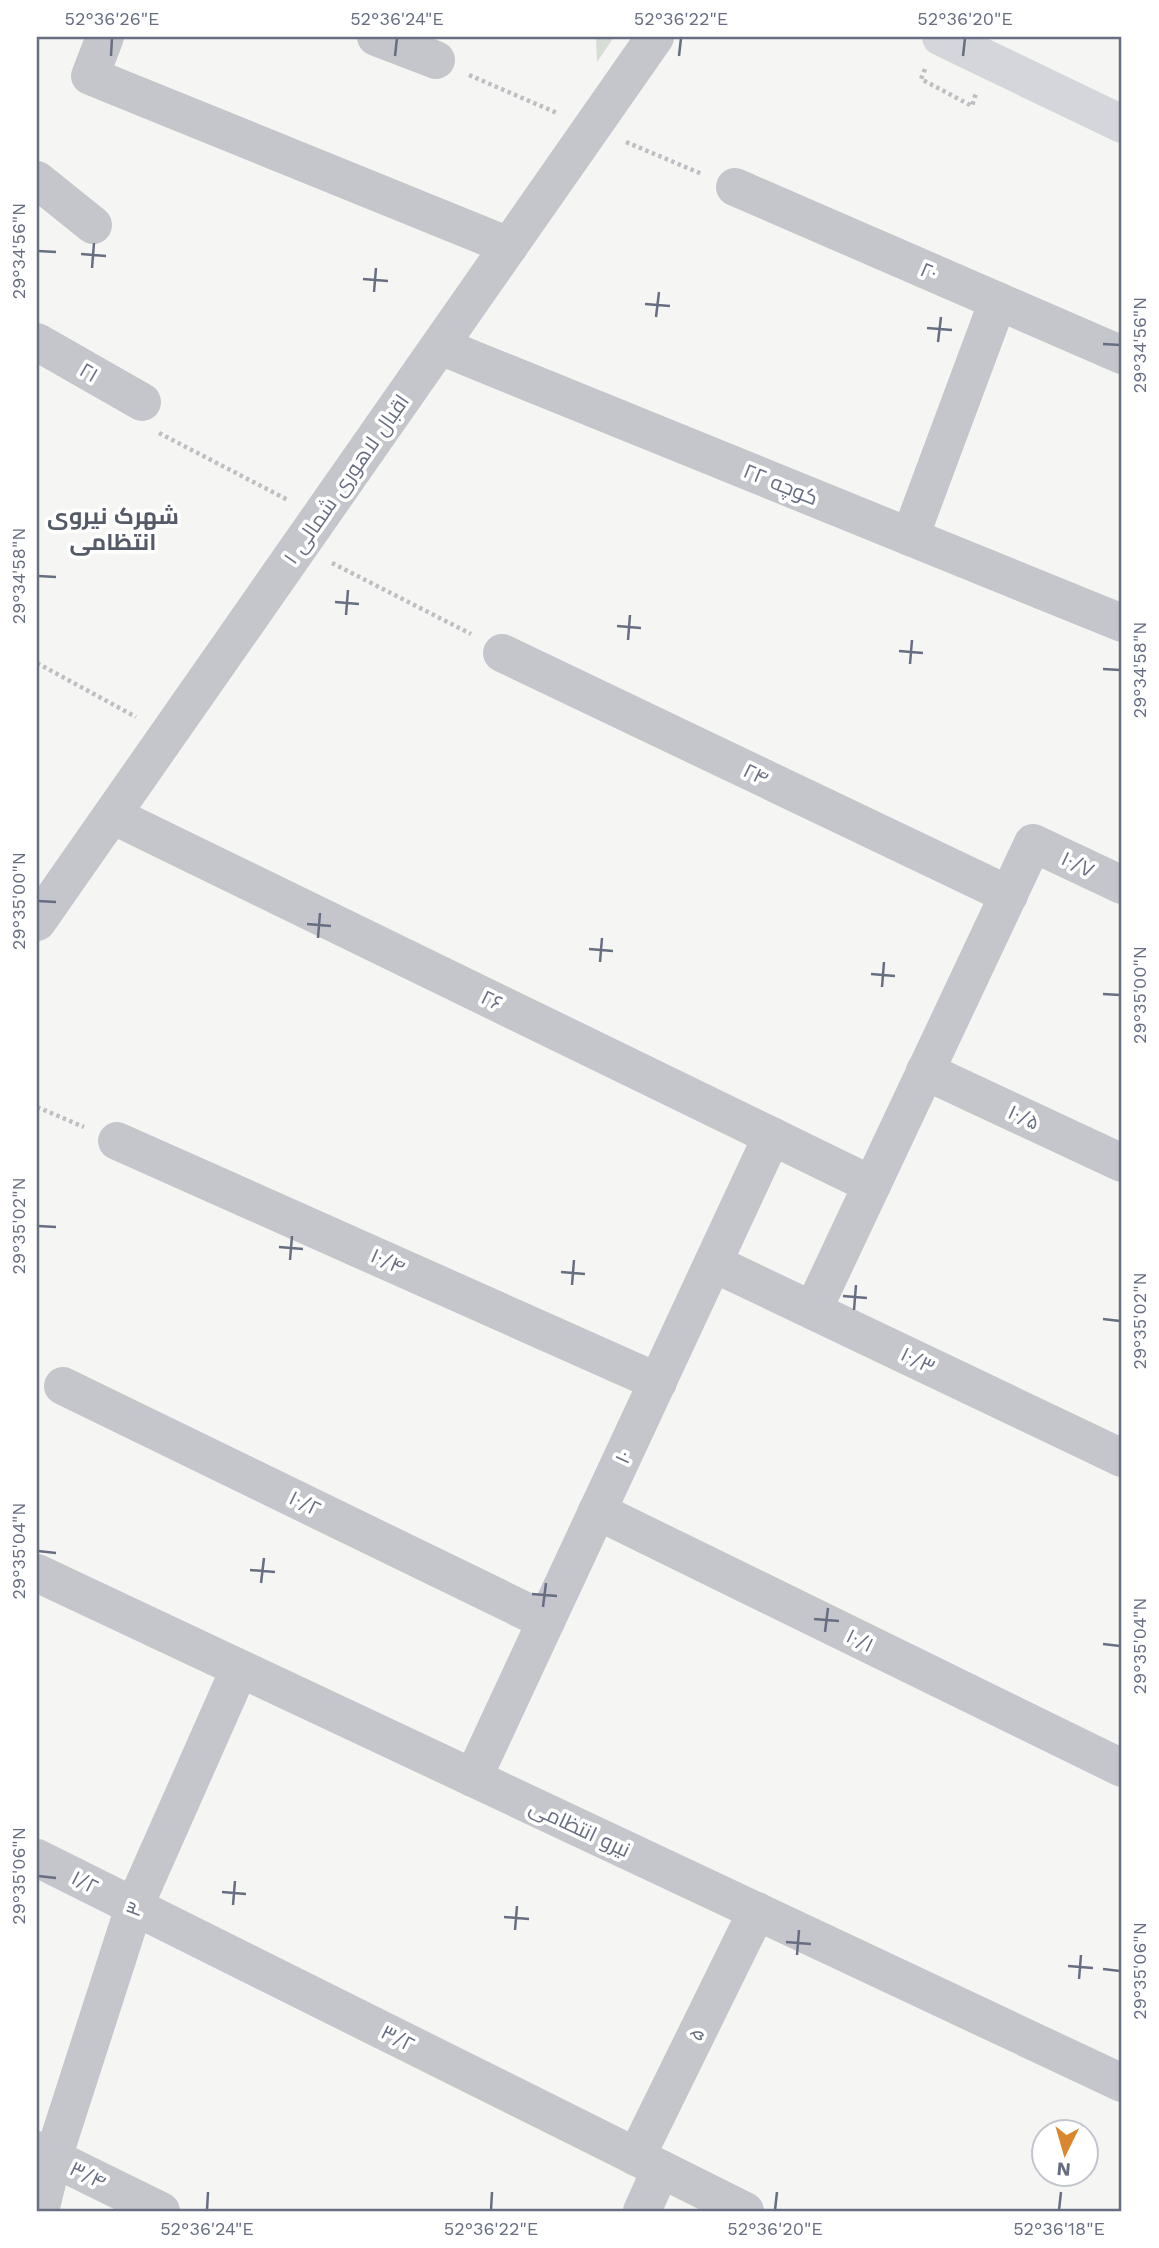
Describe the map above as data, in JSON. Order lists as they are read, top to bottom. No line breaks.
{"streets":{"street":["۲۰","۲۱","اقبال لاهوری شمالی ۱","کوچه ۲۲","۲۴","۱۰/۷","۲۶","۱۰/۵","۱۰/۴","۱۰/۳","۱۰","۱۰/۲","۱۰/۱","نیرو انتظامی","۱/۲","۳","۵","۳/۲","۳/۴"]},"crossings":[["اقبال لاهوری شمالی ۱","کوچه ۲۲"],["اقبال لاهوری شمالی ۱","۲۶"],["۲۴","۱۰/۷"],["۲۶","۱۰"],["۱۰/۴","۱۰"],["۱۰/۳","۱۰"],["۱۰","۱۰/۲"],["۱۰","۱۰/۱"],["۱۰","نیرو انتظامی"],["نیرو انتظامی","۳"],["نیرو انتظامی","۵"],["۱/۲","۳"],["۱/۲","۳/۲"],["۳","۳/۲"],["۳","۳/۴"],["۵","۳/۲"]],"districts":["شهرک نیروی انتظامی"],"north":"bottom","coordinates":["52°36'26\"E","52°36'24\"E","52°36'22\"E","52°36'20\"E","29°34'56\"N","29°34'58\"N","29°35'00\"N","29°35'02\"N","29°35'04\"N","29°35'06\"N","52°36'18\"E"]}
